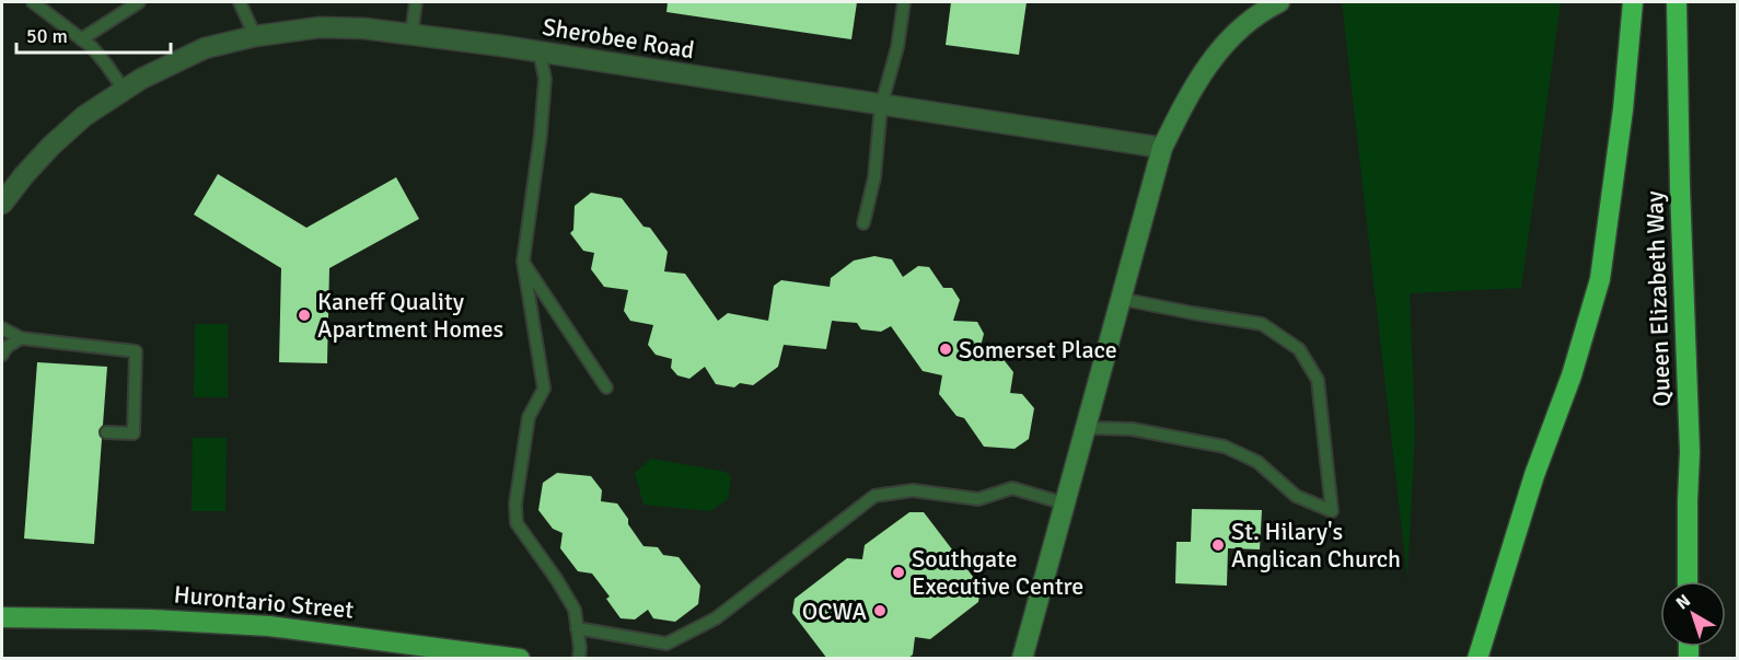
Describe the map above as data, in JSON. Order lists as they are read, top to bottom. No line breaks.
{"streets":{"highway":["Queen Elizabeth Way"],"main road":["Hurontario Street"],"street":["Sherobee Road"]},"places":["Kaneff Quality Apartment Homes","Somerset Place","St. Hilary's Anglican Church","Southgate Executive Centre","OCWA"],"scale_bar":"50 m","north":"top left"}
